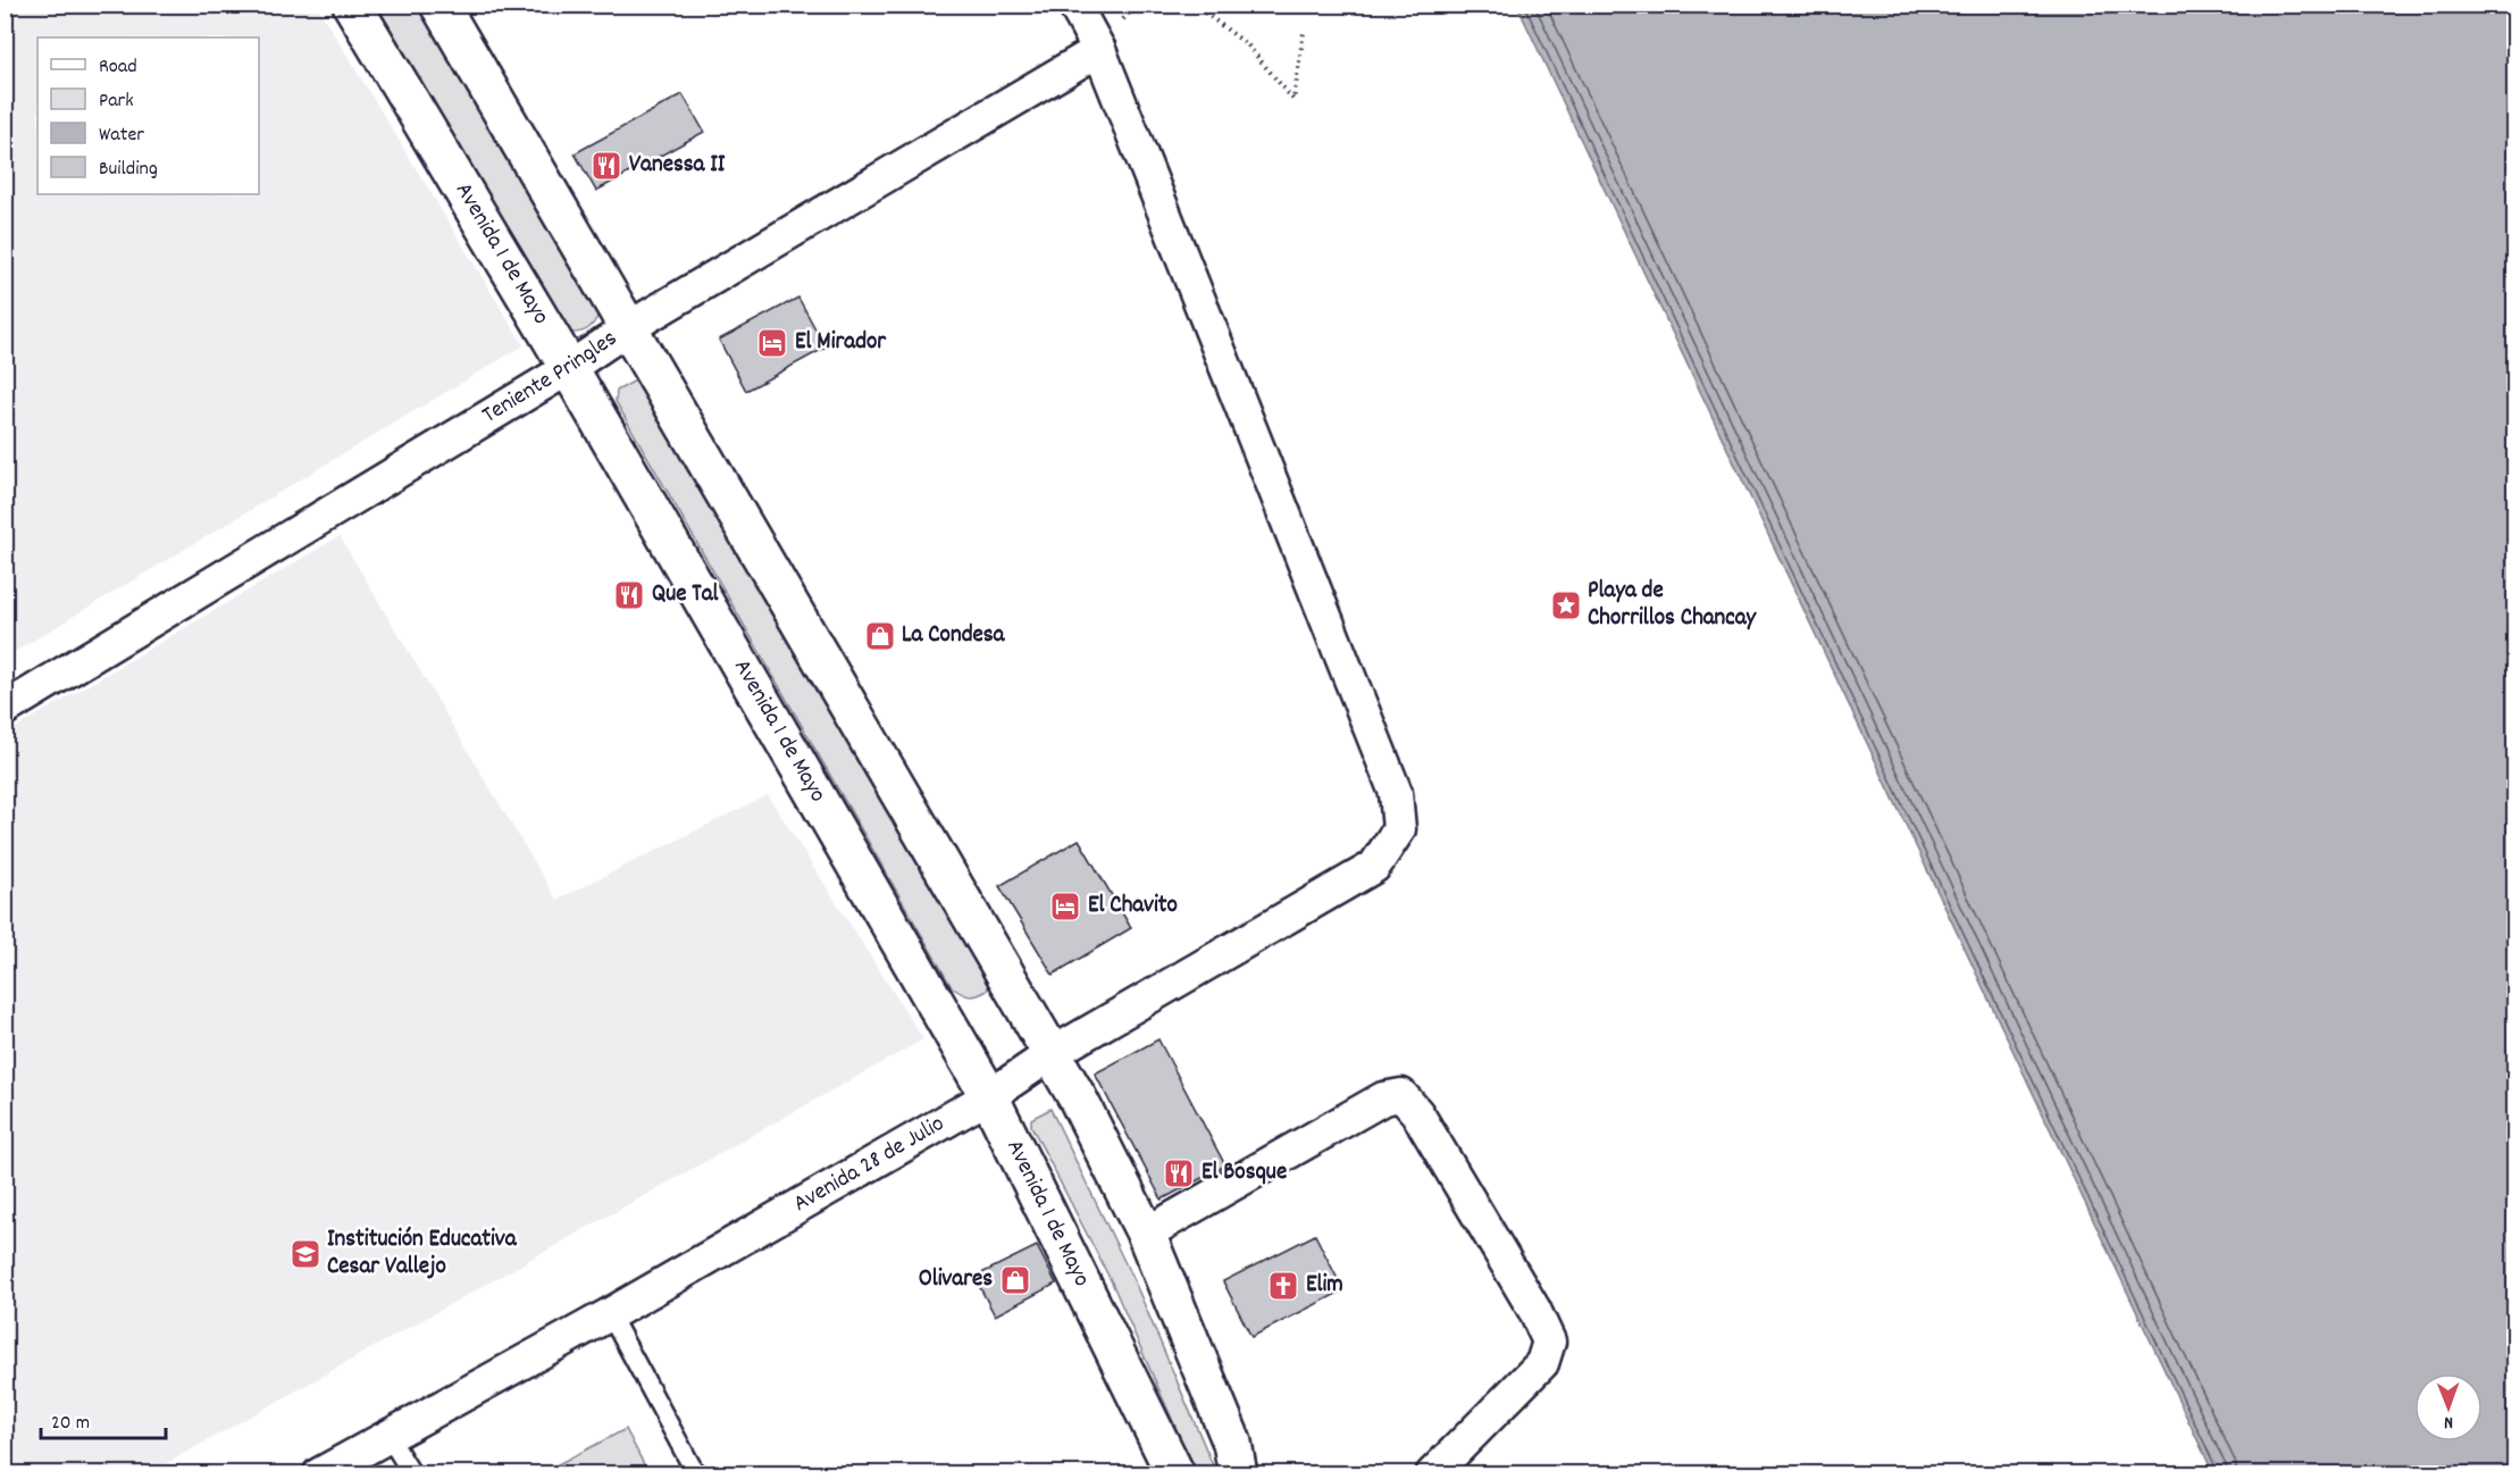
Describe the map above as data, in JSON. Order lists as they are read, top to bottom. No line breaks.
{"streets":{"street":["Avenida 1 de Mayo","Teniente Pringles","Avenida 28 de Julio"]},"crossings":[["Avenida 1 de Mayo","Teniente Pringles"],["Avenida 1 de Mayo","Avenida 28 de Julio"],["Teniente Pringles","Avenida 28 de Julio"]],"places":{"restaurant":["Vanessa II","Que Tal","El Bosque"],"hotel":["El Mirador","El Chavito"],"place":["Playa de Chorrillos Chancay"],"shop":["La Condesa","Olivares"],"school or university":["Institución Educativa Cesar Vallejo"],"church":["Elim"]},"legend":["Road","Park","Water","Building"],"scale_bar":"20 m","north":"bottom"}
